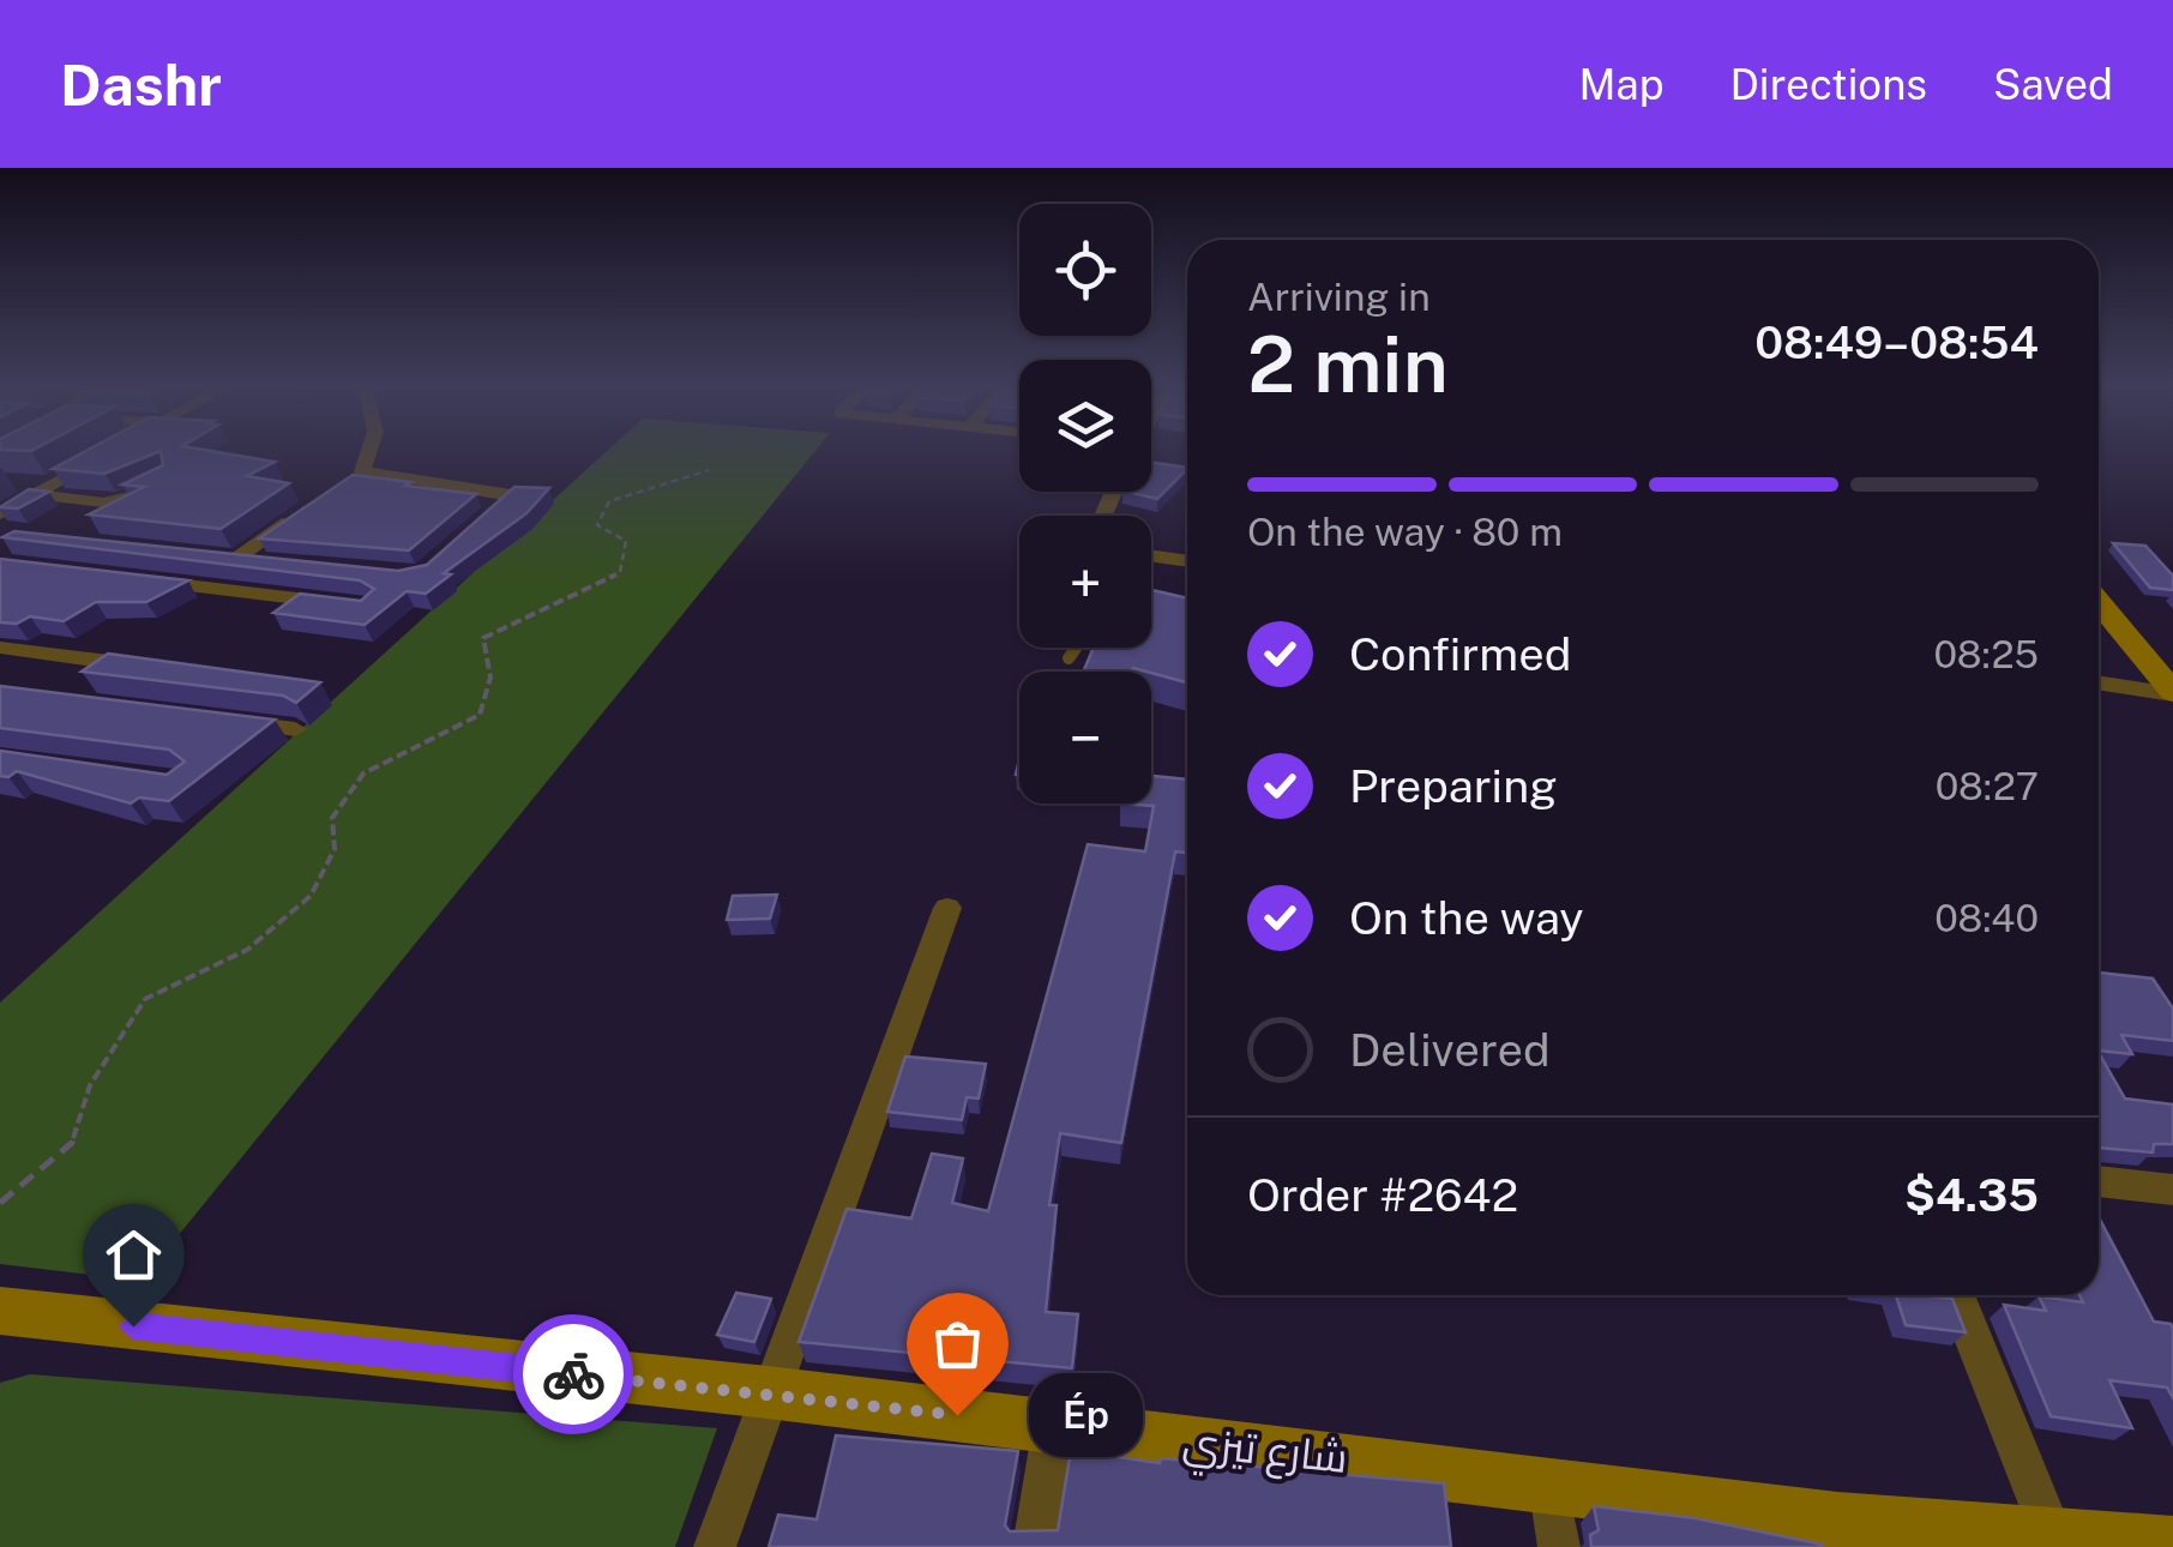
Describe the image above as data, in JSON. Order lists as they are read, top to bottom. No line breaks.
{"streets":{"street":["شارع تيزي"]},"places":["Ép"],"page":{"header":"Dashr","nav":["Map","Directions","Saved"],"map_buttons":["+","−"],"heading":["2 min","Arriving in","08:49–08:54"],"panel":["Order #2642","$4.35"],"bar":"On the way · 80 m","list":[["Confirmed","08:25"],["Preparing","08:27"],["On the way","08:40"],"Delivered"],"bubble":"Ép"}}
